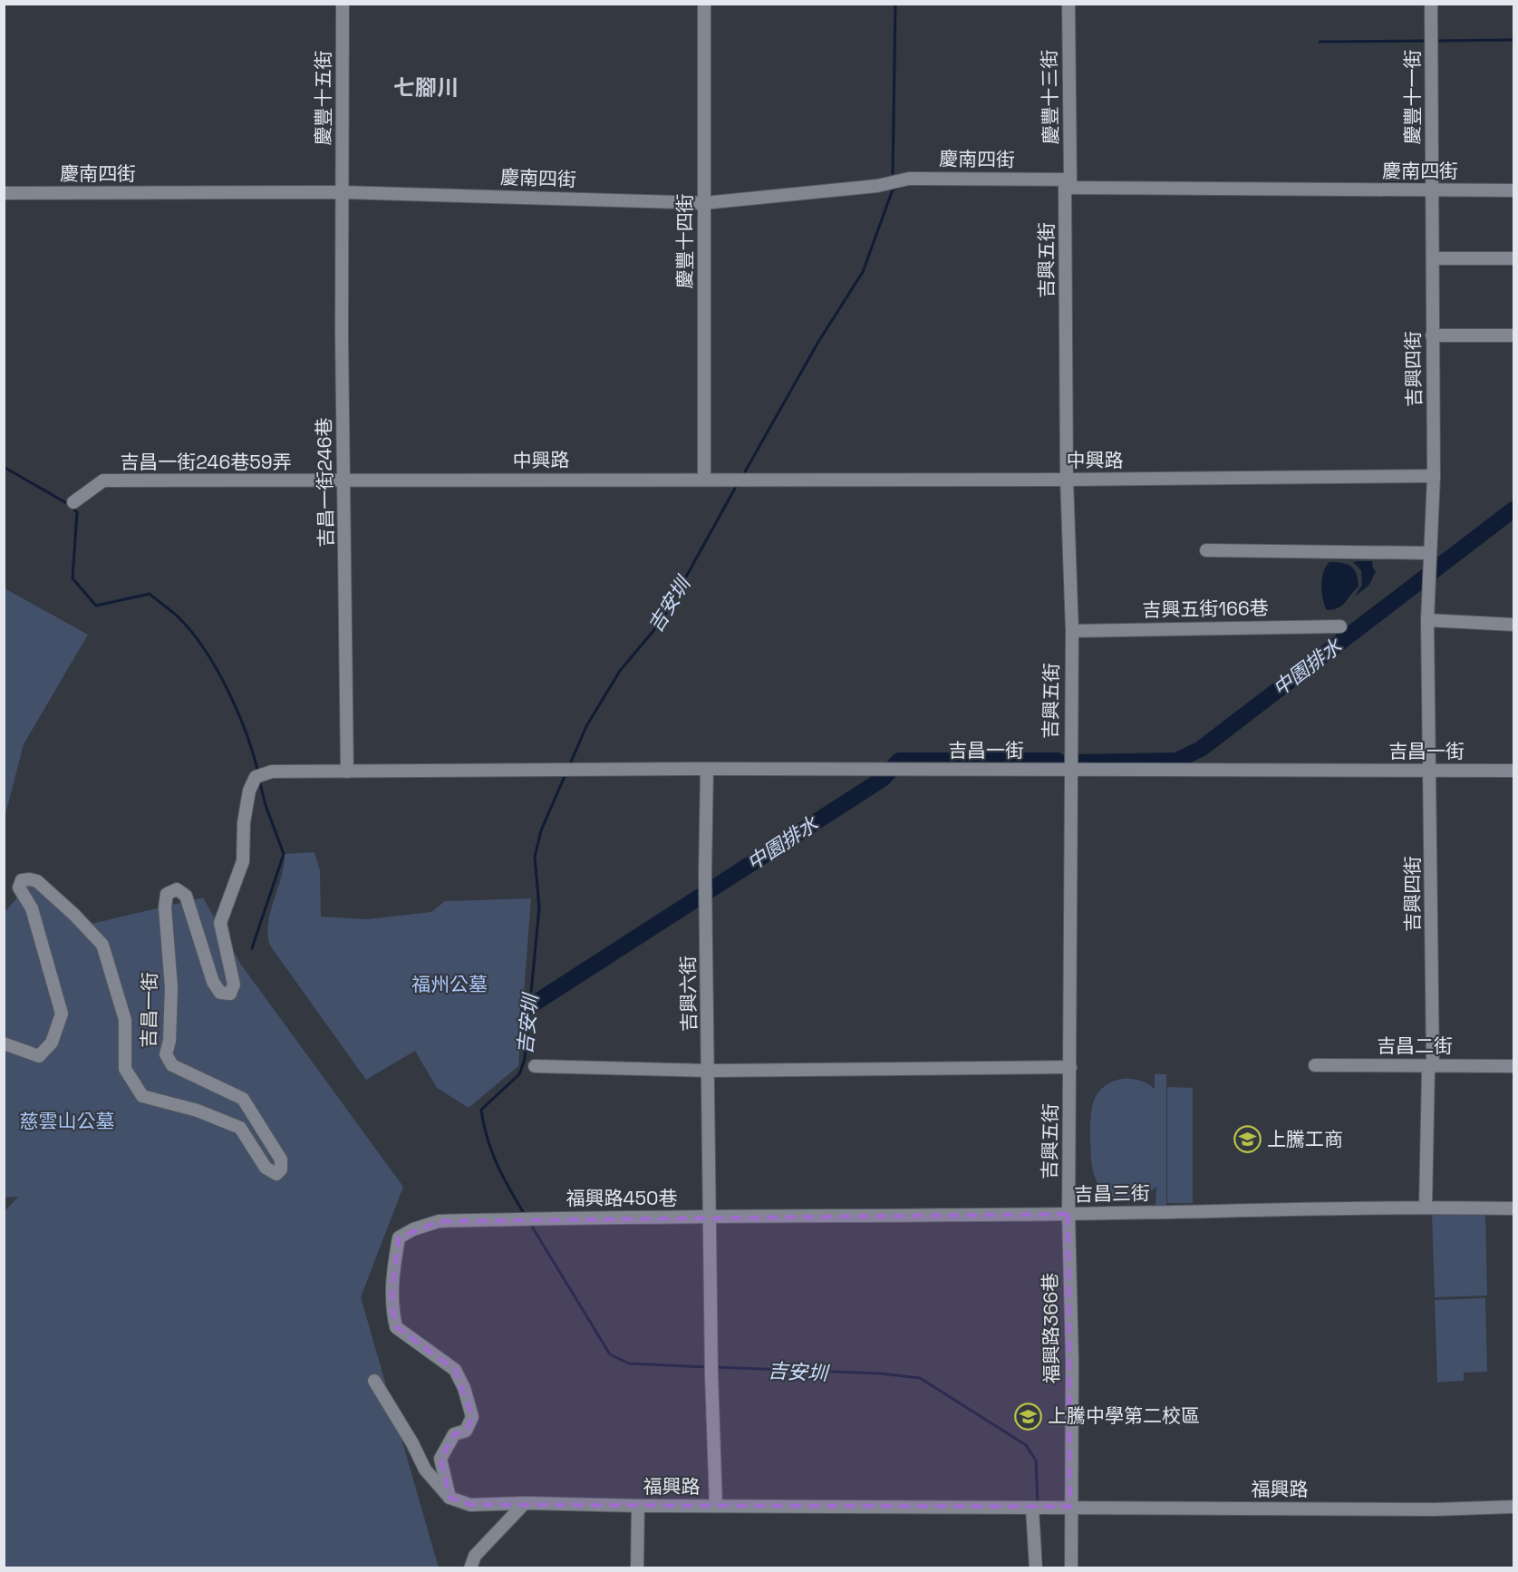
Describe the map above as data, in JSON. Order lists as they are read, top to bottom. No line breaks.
{"streets":{"street":["慶豐十三街","慶豐十一街","慶豐十五街","慶南四街","慶豐十四街","吉興五街","吉興四街","中興路","吉昌一街246巷59弄","吉昌一街246巷","吉興五街166巷","吉昌一街","吉興六街","吉昌二街","吉昌三街","福興路450巷","福興路366巷","福興路"]},"crossings":[["慶豐十三街","慶南四街"],["慶豐十三街","吉興五街"],["慶豐十一街","慶南四街"],["慶豐十一街","吉興四街"],["慶豐十五街","慶南四街"],["慶豐十五街","吉昌一街246巷"],["慶南四街","慶豐十四街"],["慶南四街","吉興五街"],["慶南四街","吉興四街"],["慶南四街","吉昌一街246巷"],["慶豐十四街","中興路"],["吉興五街","中興路"],["吉興五街","吉興五街166巷"],["吉興五街","吉昌一街"],["吉興五街","吉昌三街"],["吉興五街","福興路366巷"],["吉興四街","中興路"],["吉興四街","吉昌一街"],["吉興四街","吉昌二街"],["吉興四街","吉昌三街"],["中興路","吉昌一街246巷59弄"],["中興路","吉昌一街246巷"],["吉昌一街246巷59弄","吉昌一街246巷"],["吉昌一街246巷","吉昌一街"],["吉昌一街","吉興六街"],["吉興六街","吉昌三街"],["吉興六街","福興路450巷"],["吉興六街","福興路"],["吉昌三街","福興路450巷"],["吉昌三街","福興路366巷"],["福興路450巷","福興路"],["福興路366巷","福興路"]],"districts":["七腳川"],"water":["吉安圳","中園排水"],"parks":["福州公墓","慈雲山公墓"],"places":{"school or university":["上騰工商","上騰中學第二校區"]}}
